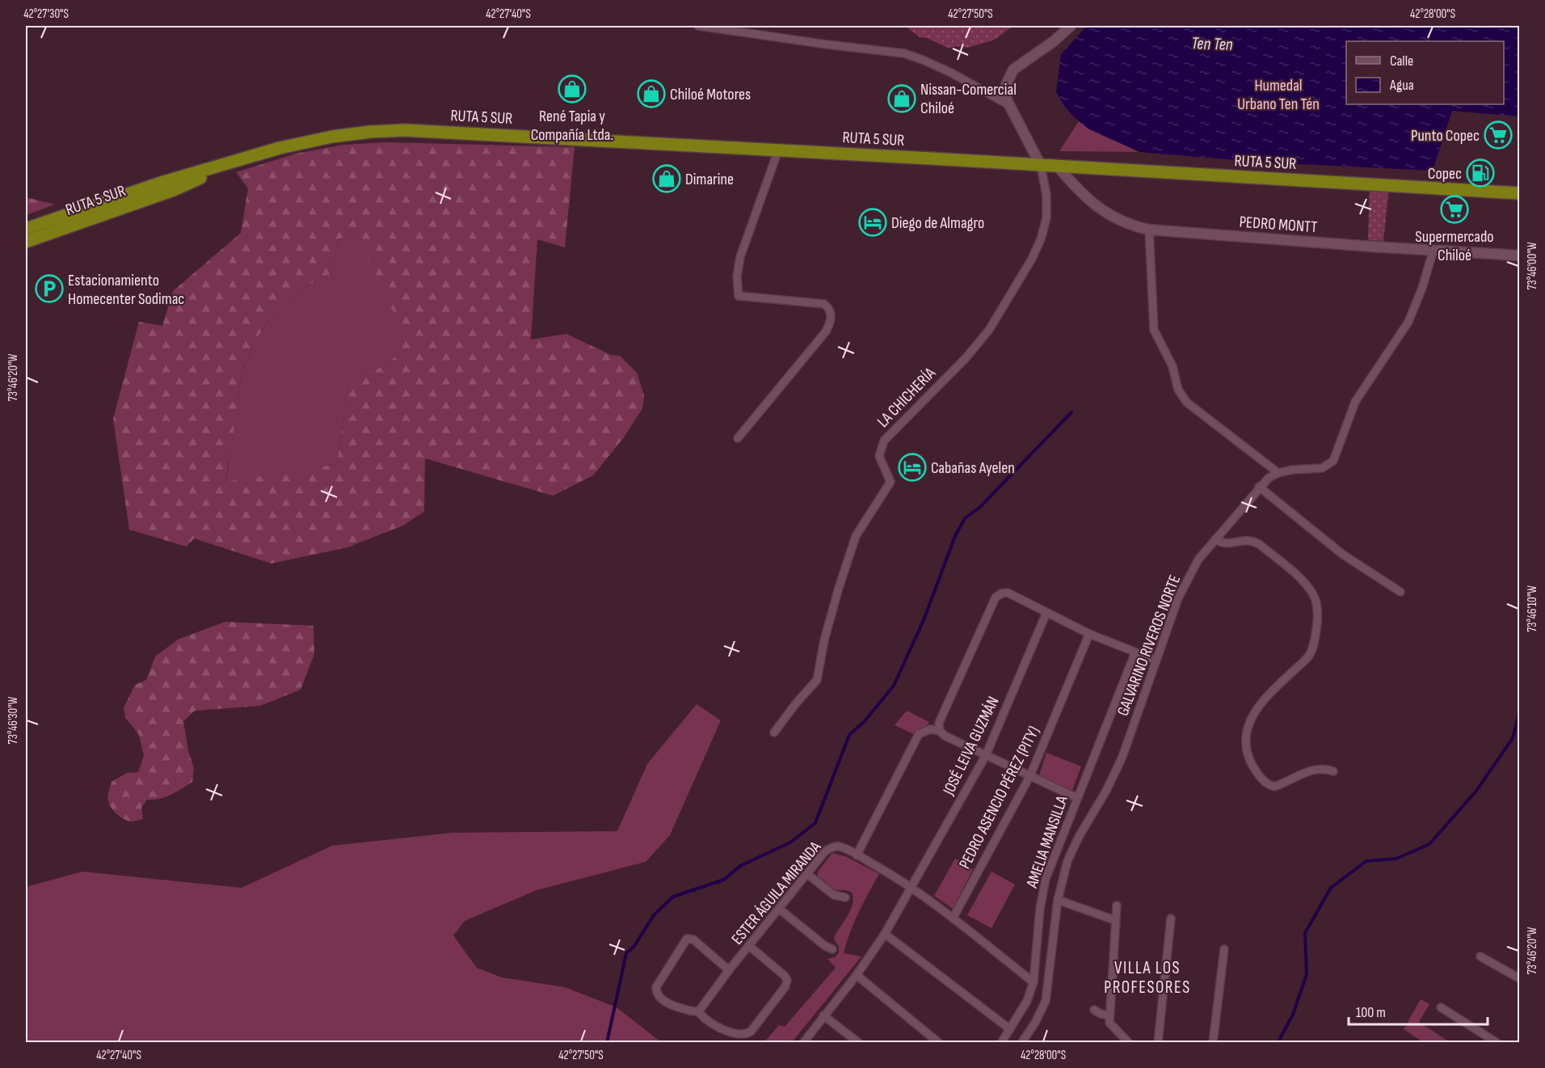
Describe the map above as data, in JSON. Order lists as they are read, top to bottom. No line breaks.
{"streets":{"highway":["RUTA 5 SUR"],"street":["PEDRO MONTT","LA CHICHERÍA","GALVARINO RIVEROS NORTE","JOSÉ LEIVA GUZMÁN","PEDRO ASENCIO PÉREZ (PITY)","AMELIA MANSILLA","ESTER ÁGUILA MIRANDA"]},"crossings":[["RUTA 5 SUR","PEDRO MONTT"],["RUTA 5 SUR","LA CHICHERÍA"],["PEDRO MONTT","GALVARINO RIVEROS NORTE"],["JOSÉ LEIVA GUZMÁN","ESTER ÁGUILA MIRANDA"],["PEDRO ASENCIO PÉREZ (PITY)","ESTER ÁGUILA MIRANDA"],["AMELIA MANSILLA","ESTER ÁGUILA MIRANDA"]],"districts":["VILLA LOS PROFESORES"],"water":["Ten Ten"],"parks":["Humedal Urbano Ten Tén"],"places":{"shop":["René Tapia y Compañía Ltda.","Chiloé Motores","Nissan-Comercial Chiloé","Dimarine"],"supermarket":["Punto Copec","Supermercado Chiloé"],"fuel station":["Copec"],"hotel":["Diego de Almagro","Cabañas Ayelen"],"parking":["Estacionamiento Homecenter Sodimac"]},"legend":["Calle","Agua"],"scale_bar":"100 m","coordinates":["42°27'30\"S","42°27'40\"S","42°27'50\"S","42°28'00\"S","73°46'00\"W","73°46'20\"W","73°46'10\"W","73°46'30\"W"]}
